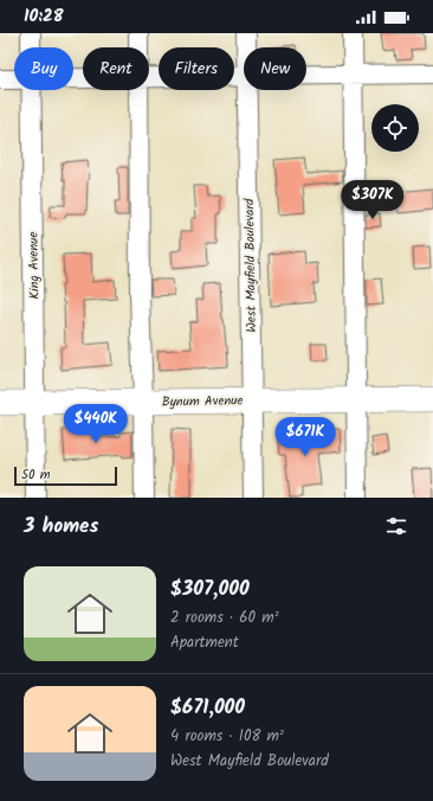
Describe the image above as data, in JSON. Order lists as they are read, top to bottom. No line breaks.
{"streets":{"main road":["Bynum Avenue"],"street":["King Avenue","West Mayfield Boulevard"]},"crossings":[["King Avenue","Bynum Avenue"],["West Mayfield Boulevard","Bynum Avenue"]],"scale_bar":"50 m","page":{"status":"10:28","chip":["Buy","Rent","Filters","New"],"price":["$307K","$440K","$671K"],"scale":"50 m","heading":"3 homes","list":[{"name":"$307,000","note":"2 rooms · 60 m² · Apartment"},{"name":"$671,000","note":"4 rooms · 108 m² · West Mayfield Boulevard"}]}}
